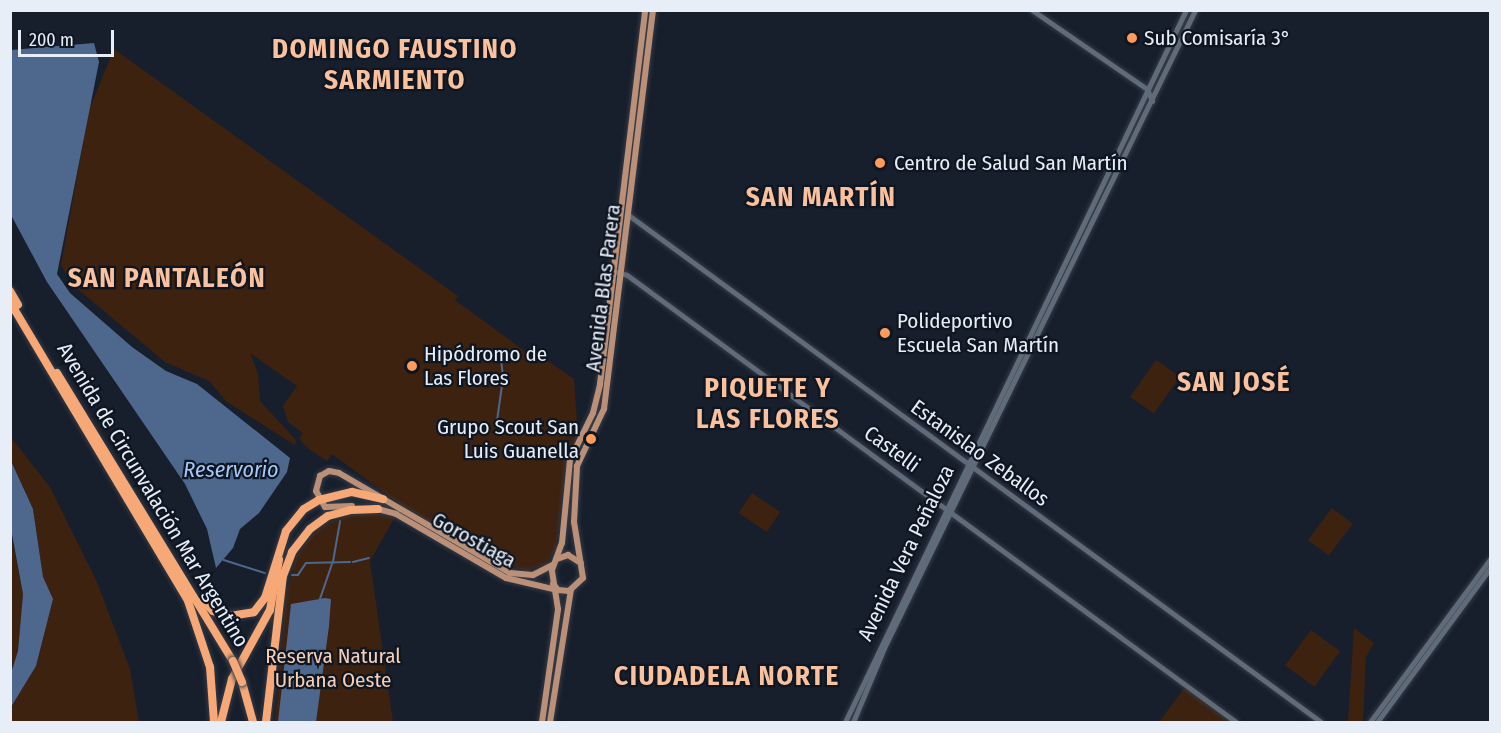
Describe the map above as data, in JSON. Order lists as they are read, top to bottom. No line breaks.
{"streets":{"highway":["Avenida de Circunvalación Mar Argentino"],"main road":["Avenida Blas Parera","Castelli","Estanislao Zeballos","Gorostiaga","Avenida Vera Peñaloza"]},"crossings":[["Avenida Blas Parera","Castelli"],["Avenida Blas Parera","Estanislao Zeballos"],["Avenida Blas Parera","Gorostiaga"],["Castelli","Avenida Vera Peñaloza"],["Estanislao Zeballos","Avenida Vera Peñaloza"]],"districts":["DOMINGO FAUSTINO SARMIENTO","SAN MARTÍN","SAN PANTALEÓN","SAN JOSÉ","PIQUETE Y LAS FLORES","CIUDADELA NORTE"],"water":["Reservorio"],"parks":["Reserva Natural Urbana Oeste"],"places":["Sub Comisaría 3°","Centro de Salud San Martín","Polideportivo Escuela San Martín","Hipódromo de Las Flores","Grupo Scout San Luis Guanella"],"scale_bar":"200 m"}
